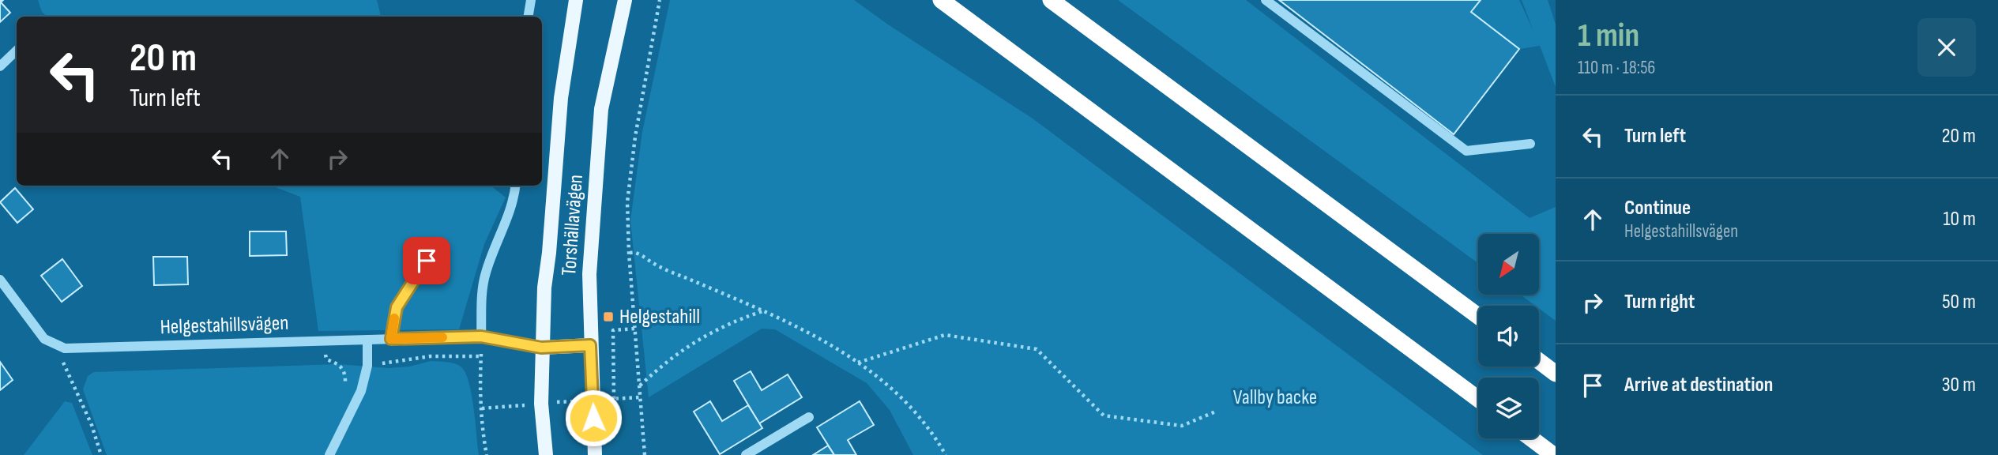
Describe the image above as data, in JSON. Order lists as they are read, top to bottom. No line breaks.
{"streets":{"main road":["Torshällavägen"],"street":["Helgestahillsvägen"]},"crossings":[["Torshällavägen","Helgestahillsvägen"]],"parks":["Vallby backe"],"places":{"transit":["Helgestahill"]},"north":"bottom left","page":{"heading":["1 min","110 m · 18:56"],"turn":["20 m","Turn left"],"list":[{"name":"Turn left","value":"20 m"},{"name":"Continue","note":"Helgestahillsvägen","value":"10 m"},{"name":"Turn right","value":"50 m"},{"name":"Arrive at destination","value":"30 m"}]}}
